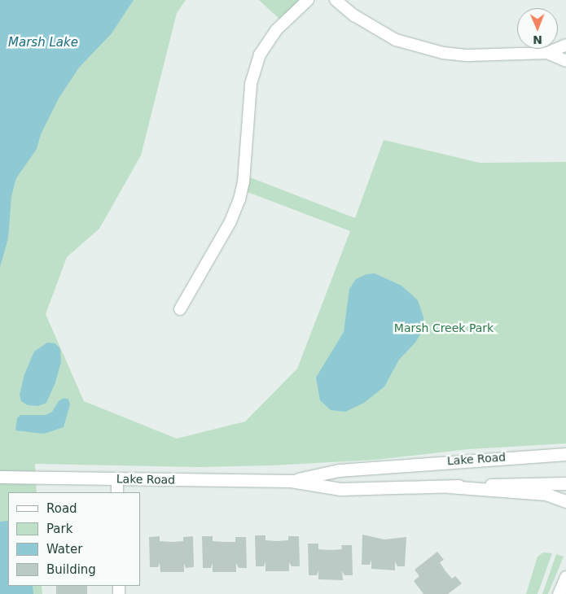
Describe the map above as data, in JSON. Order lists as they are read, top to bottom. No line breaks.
{"streets":{"street":["Lake Road"]},"water":["Marsh Lake"],"parks":["Marsh Creek Park"],"legend":["Road","Park","Water","Building"],"north":"bottom"}
